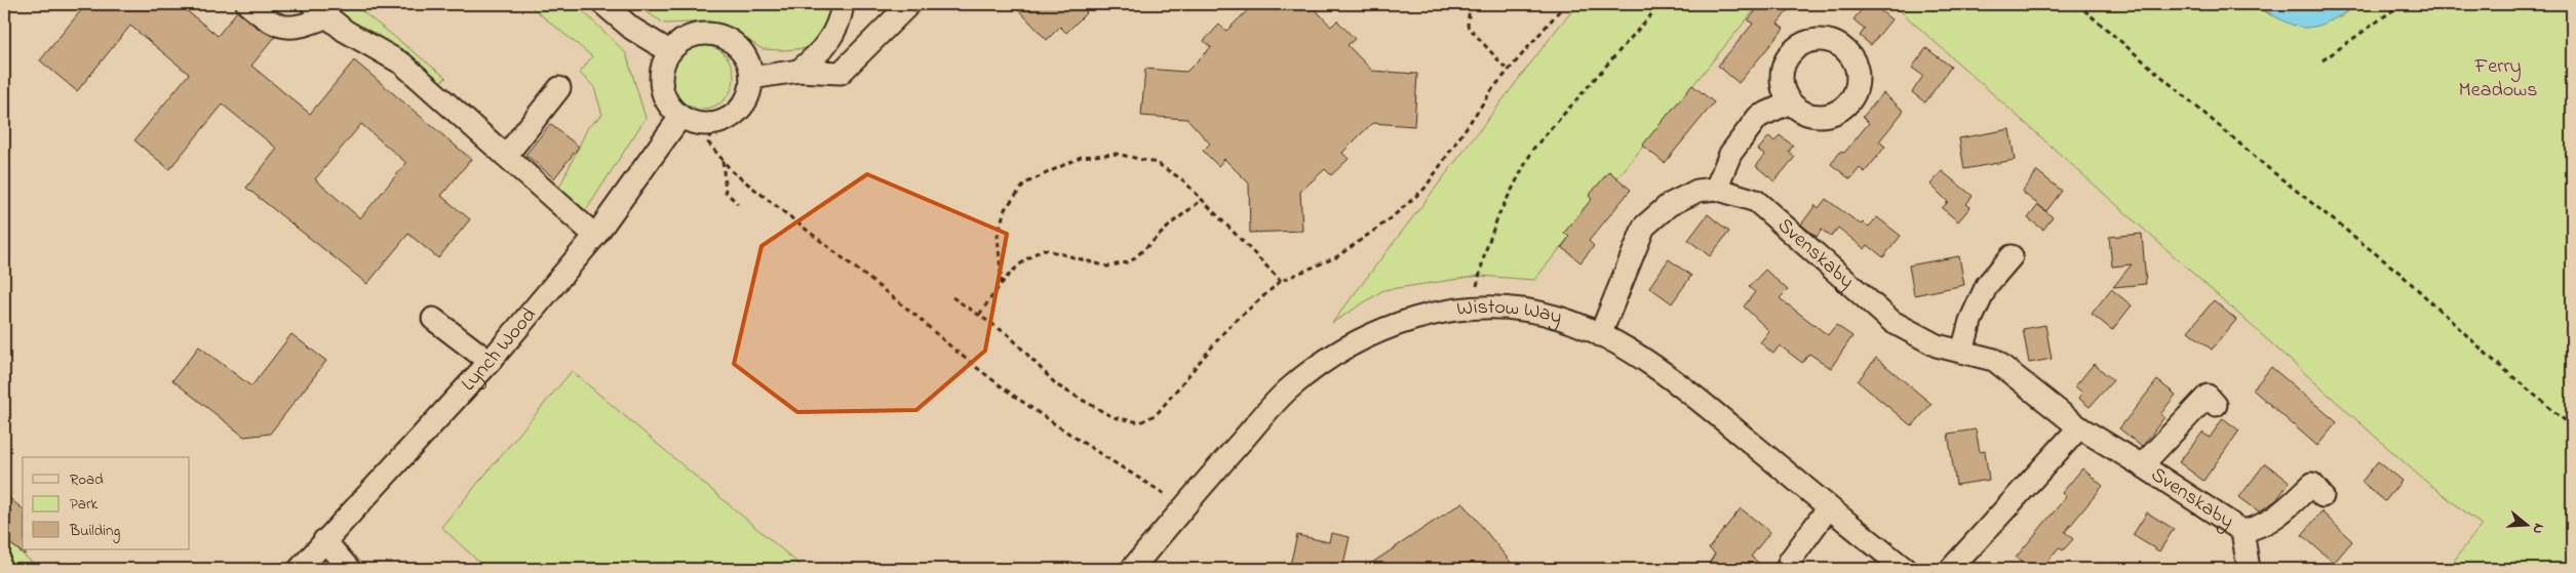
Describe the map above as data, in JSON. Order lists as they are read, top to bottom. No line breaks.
{"streets":{"street":["Svenskaby","Wistow Way","Lynch Wood"]},"crossings":[["Svenskaby","Wistow Way"]],"parks":["Ferry Meadows"],"legend":["Road","Park","Building"],"north":"right"}
